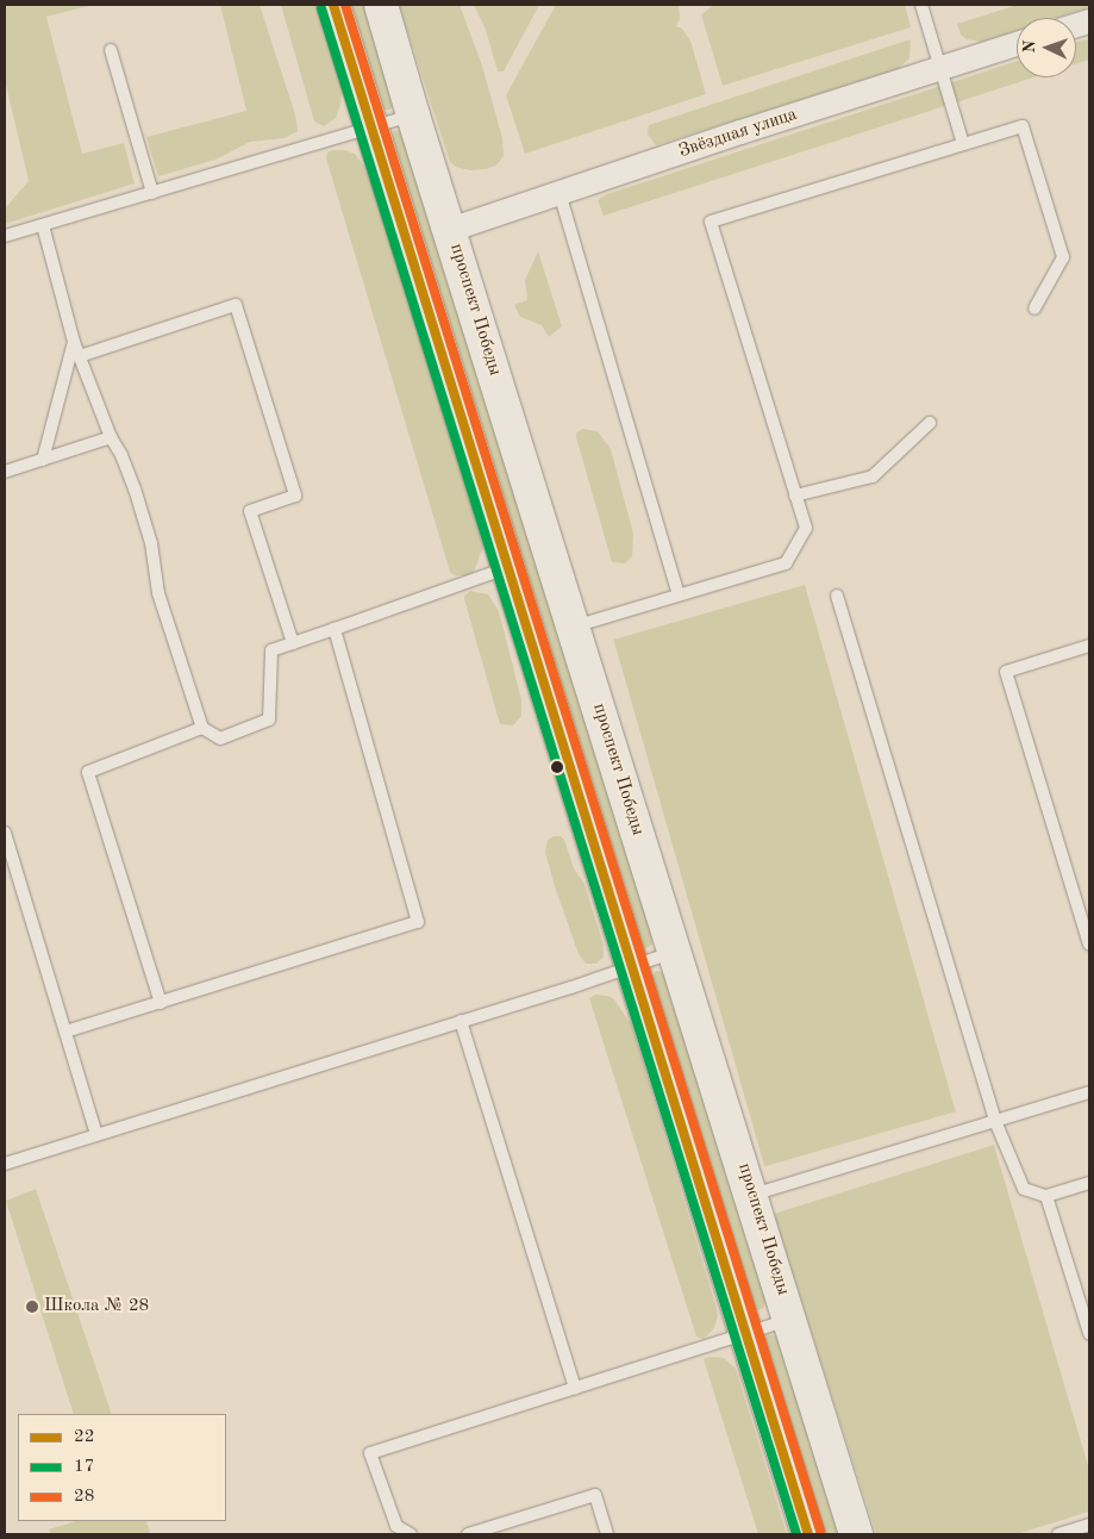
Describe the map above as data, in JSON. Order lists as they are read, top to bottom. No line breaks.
{"streets":{"main road":["проспект Победы"],"street":["Звёздная улица"]},"crossings":[["Звёздная улица","проспект Победы"]],"places":["Школа № 28"],"lines":["transit line 22","transit line 28","transit line 17"],"legend":["22","17","28"],"north":"left"}
